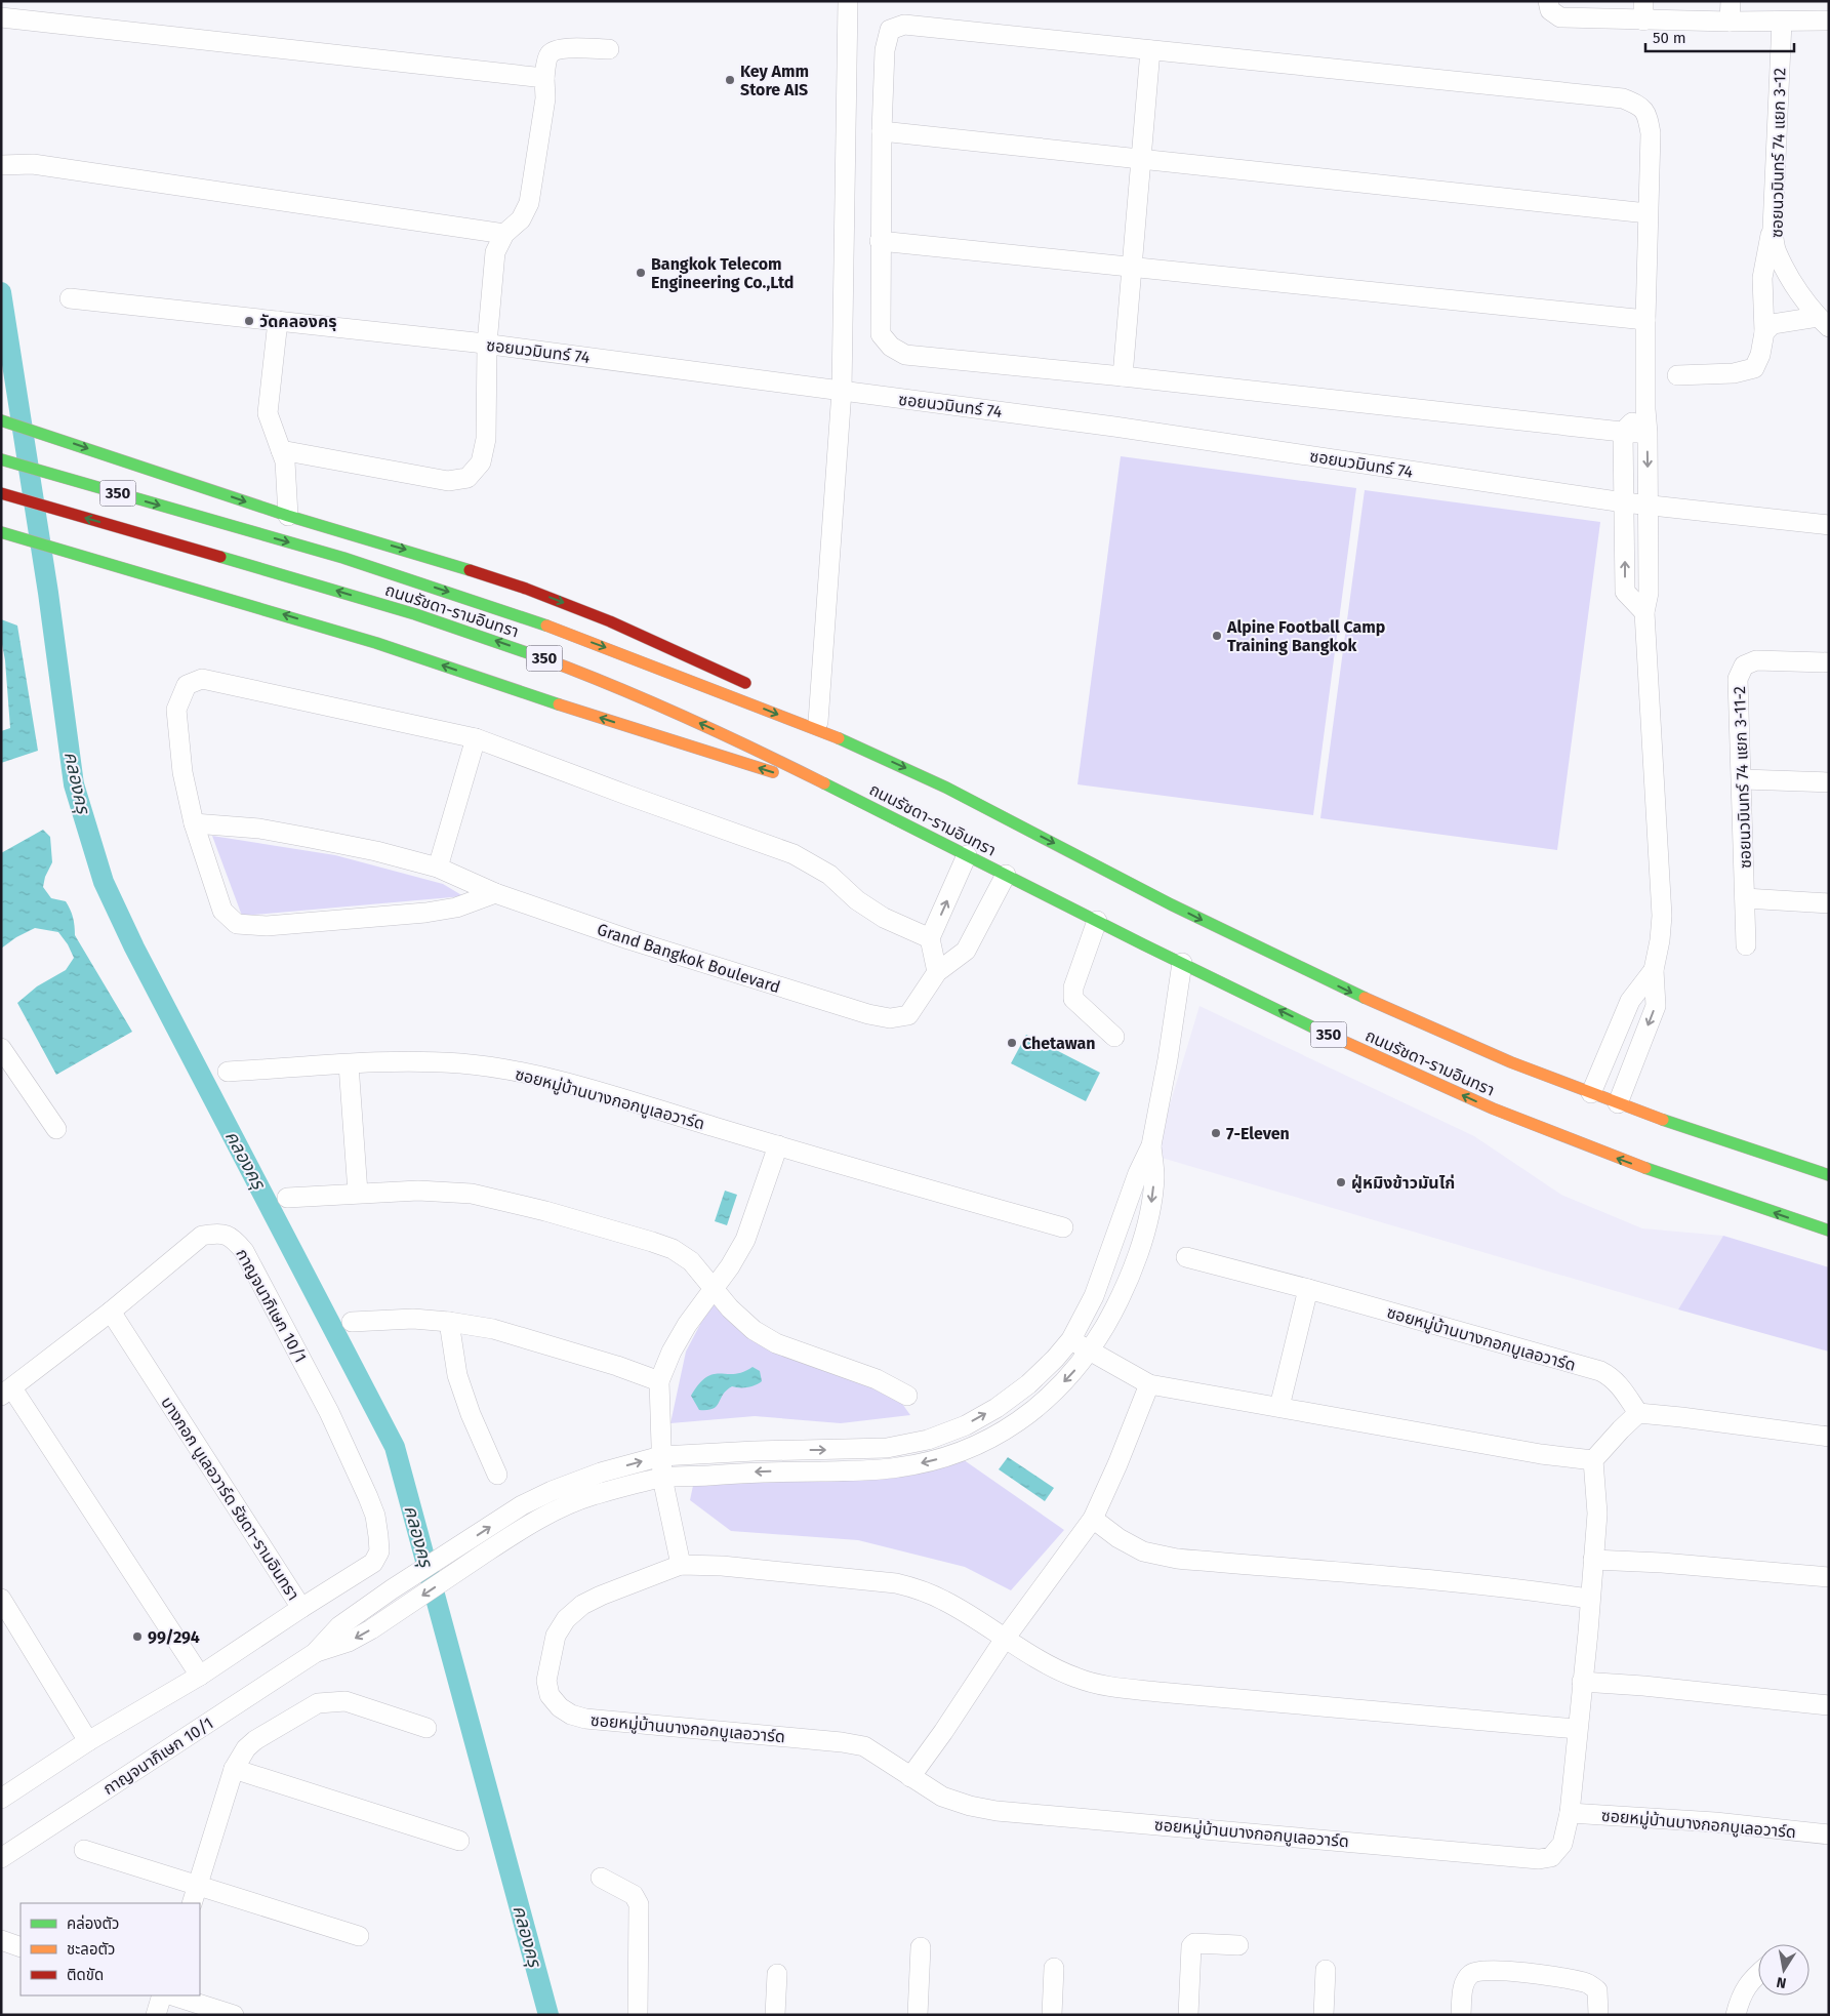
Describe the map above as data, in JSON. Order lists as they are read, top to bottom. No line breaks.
{"streets":{"main road":["350","ถนนรัชดา-รามอินทรา"],"street":["ซอยนวมินทร์ 74 แยก 3-12","ซอยนวมินทร์ 74","ซอยนวมินทร์ 74 แยก 3-11-2","Grand Bangkok Boulevard","ซอยหมู่บ้านบางกอกบูเลอวาร์ด","กาญจนาภิเษก 10/1","บางกอก บูเลอวาร์ด รัชดา-รามอินทรา"]},"crossings":[["ถนนรัชดา-รามอินทรา","Grand Bangkok Boulevard"],["กาญจนาภิเษก 10/1","บางกอก บูเลอวาร์ด รัชดา-รามอินทรา"]],"water":["คลองครุ"],"places":["Key Amm Store AIS","Bangkok Telecom Engineering Co.,Ltd","วัดคลองครุ","Alpine Football Camp Training Bangkok","Chetawan","7-Eleven","ฝู่หมิงข้าวมันไก่","99/294"],"legend":["คล่องตัว","ชะลอตัว","ติดขัด"],"scale_bar":"50 m","north":"bottom"}
